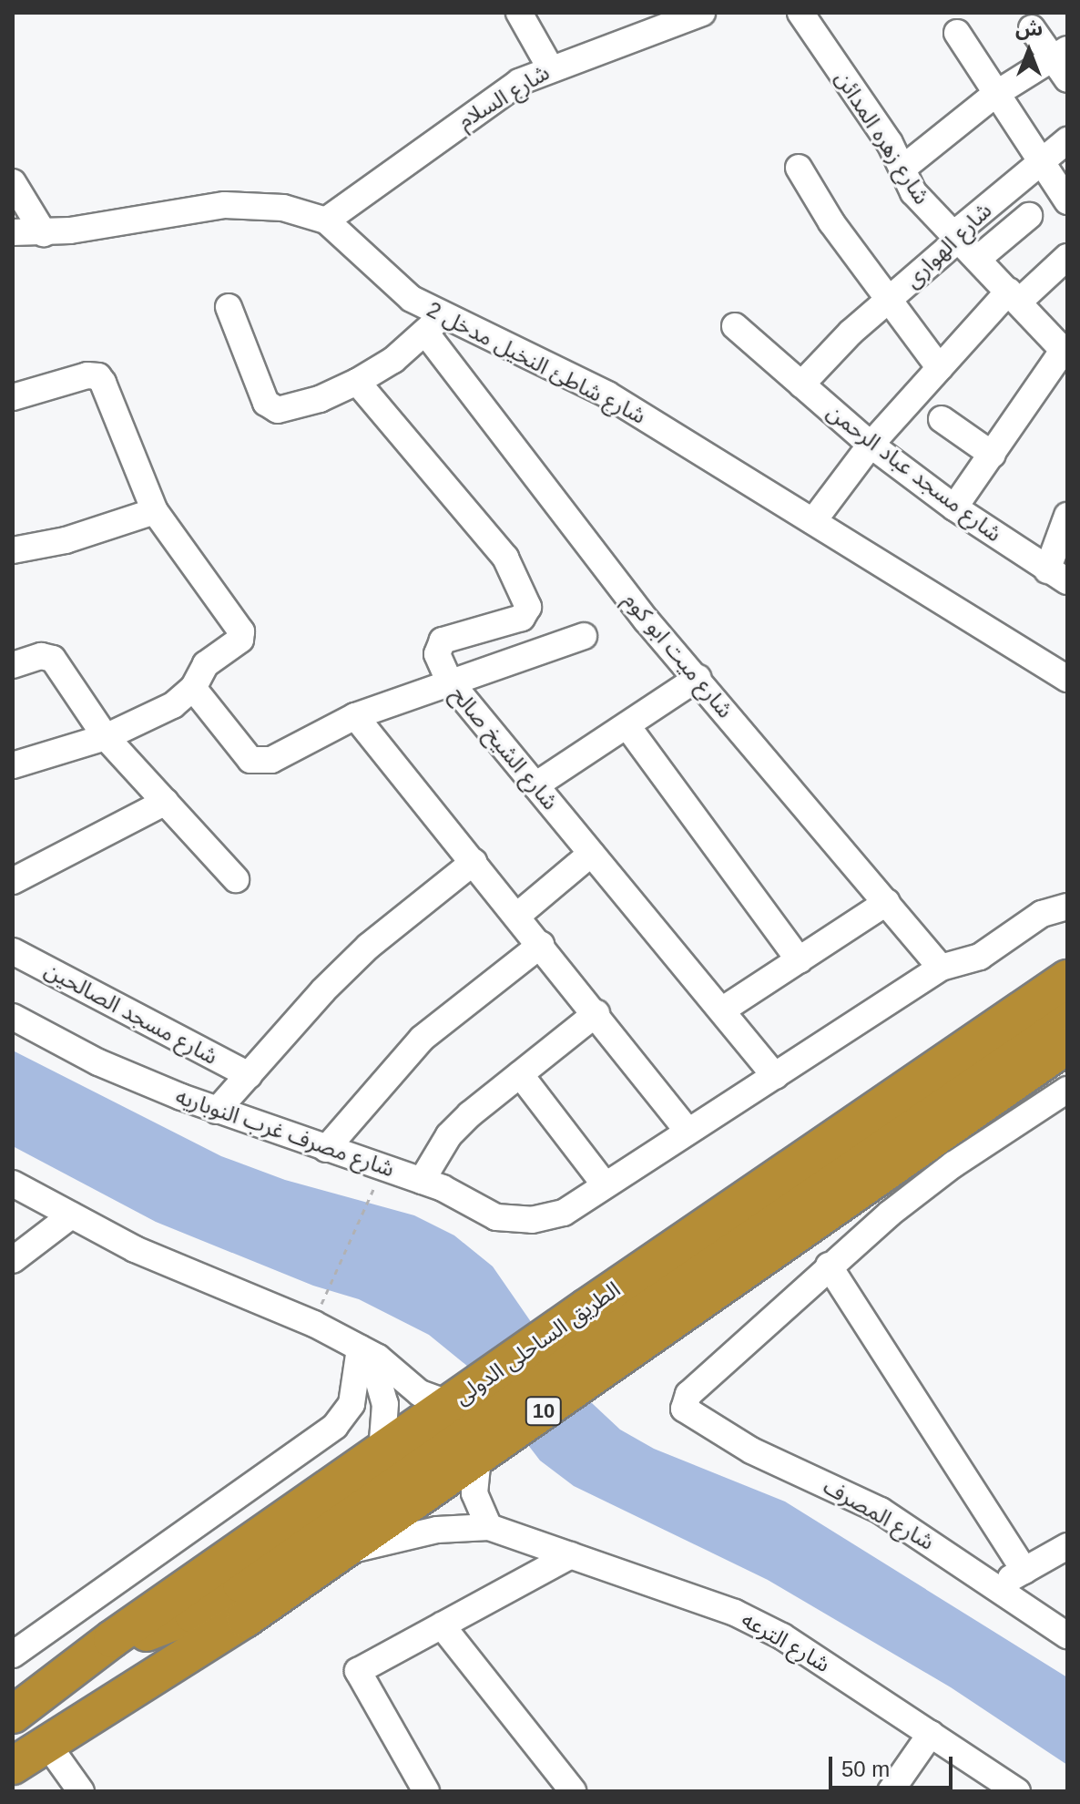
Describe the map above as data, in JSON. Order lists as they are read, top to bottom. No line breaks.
{"streets":{"highway":["الطريق الساحلى الدولى","10"],"street":["شارع السلام","شارع زهره المدائن","شارع الهوارى","شارع شاطئ النخيل مدخل 2","شارع مسجد عباد الرحمن","شارع ميت ابو كوم","شارع الشيخ صالح","شارع مسجد الصالحين","شارع مصرف غرب النوباريه","شارع المصرف","شارع الترعه"]},"crossings":[["شارع السلام","شارع شاطئ النخيل مدخل 2"],["شارع زهره المدائن","شارع الهوارى"],["شارع الهوارى","شارع مسجد عباد الرحمن"],["شارع شاطئ النخيل مدخل 2","شارع ميت ابو كوم"],["الطريق الساحلى الدولى","شارع الترعه"]],"scale_bar":"50 m","north":"top"}
